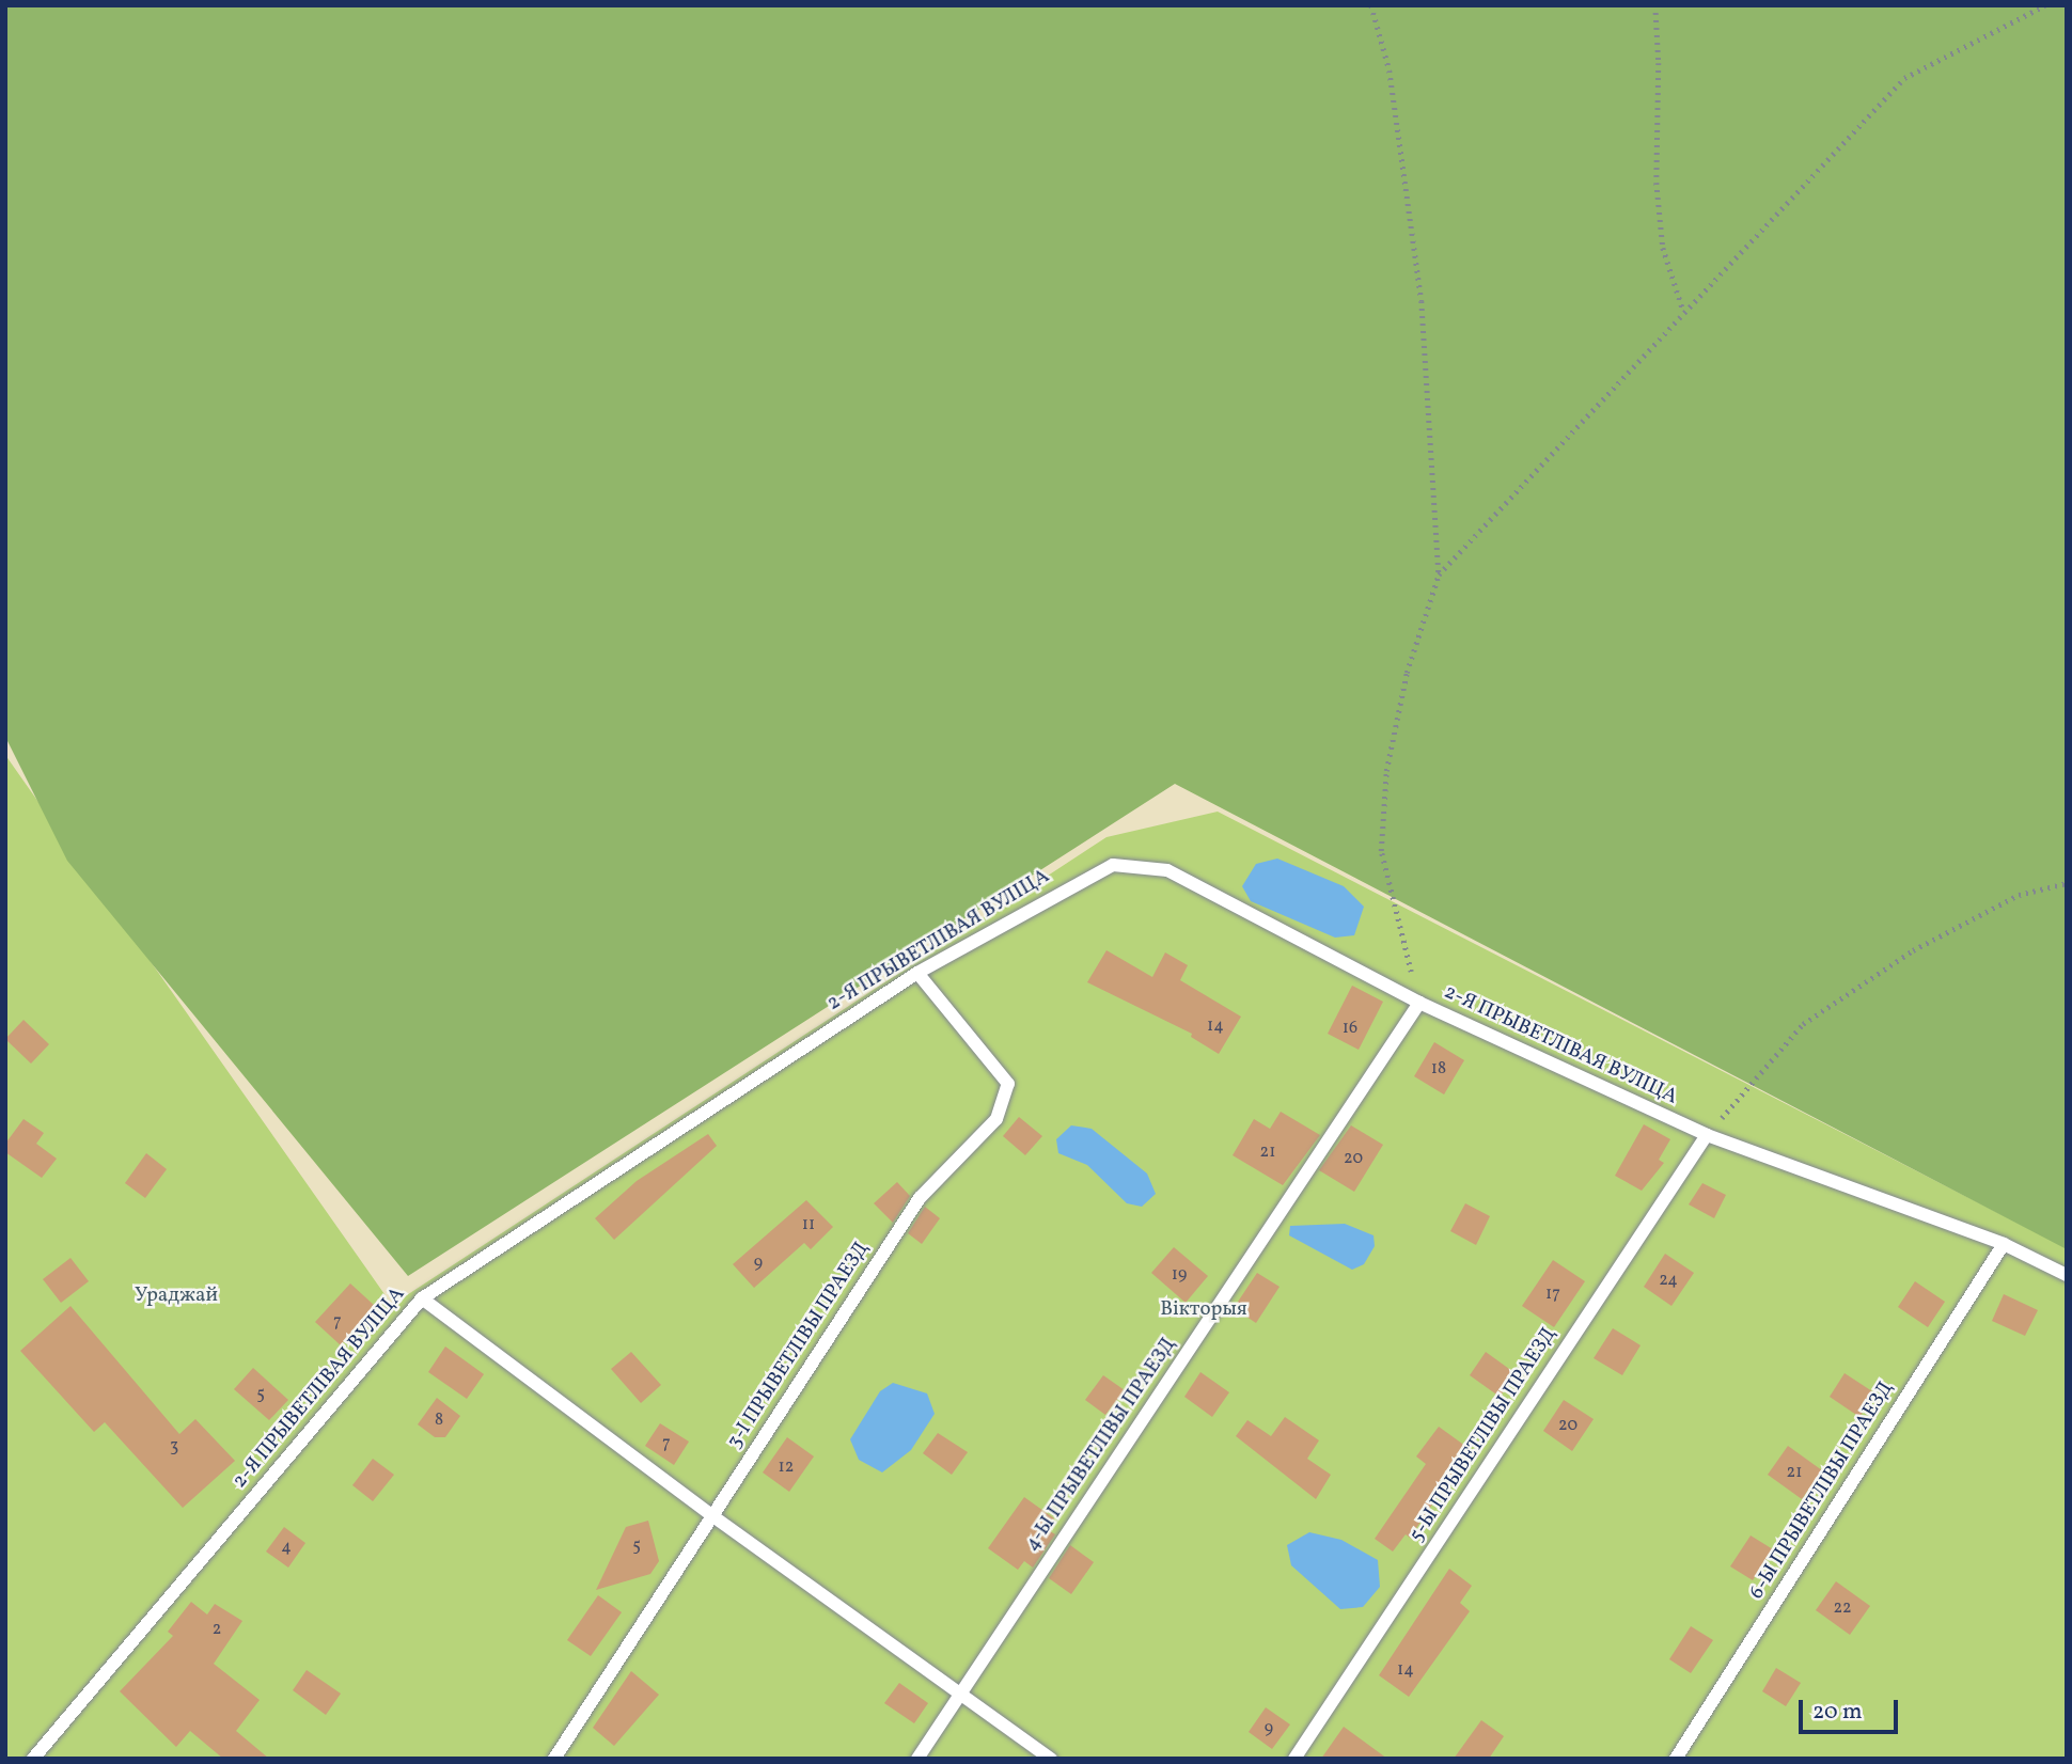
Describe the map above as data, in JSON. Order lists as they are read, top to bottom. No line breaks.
{"streets":{"lane":["2-Я ПРЫВЕТЛІВАЯ ВУЛІЦА","3-І ПРЫВЕТЛІВЫ ПРАЕЗД","5-Ы ПРЫВЕТЛІВЫ ПРАЕЗД","4-Ы ПРЫВЕТЛІВЫ ПРАЕЗД","6-Ы ПРЫВЕТЛІВЫ ПРАЕЗД"]},"crossings":[["2-Я ПРЫВЕТЛІВАЯ ВУЛІЦА","3-І ПРЫВЕТЛІВЫ ПРАЕЗД"],["2-Я ПРЫВЕТЛІВАЯ ВУЛІЦА","5-Ы ПРЫВЕТЛІВЫ ПРАЕЗД"],["2-Я ПРЫВЕТЛІВАЯ ВУЛІЦА","4-Ы ПРЫВЕТЛІВЫ ПРАЕЗД"],["2-Я ПРЫВЕТЛІВАЯ ВУЛІЦА","6-Ы ПРЫВЕТЛІВЫ ПРАЕЗД"]],"parks":["Ураджай","Вікторыя"],"house_numbers":["14","16","18","21","20","11","9","19","24","17","7","5","8","20","7","3","12","21","5","4","22","2","14","9"],"scale_bar":"20 m"}
